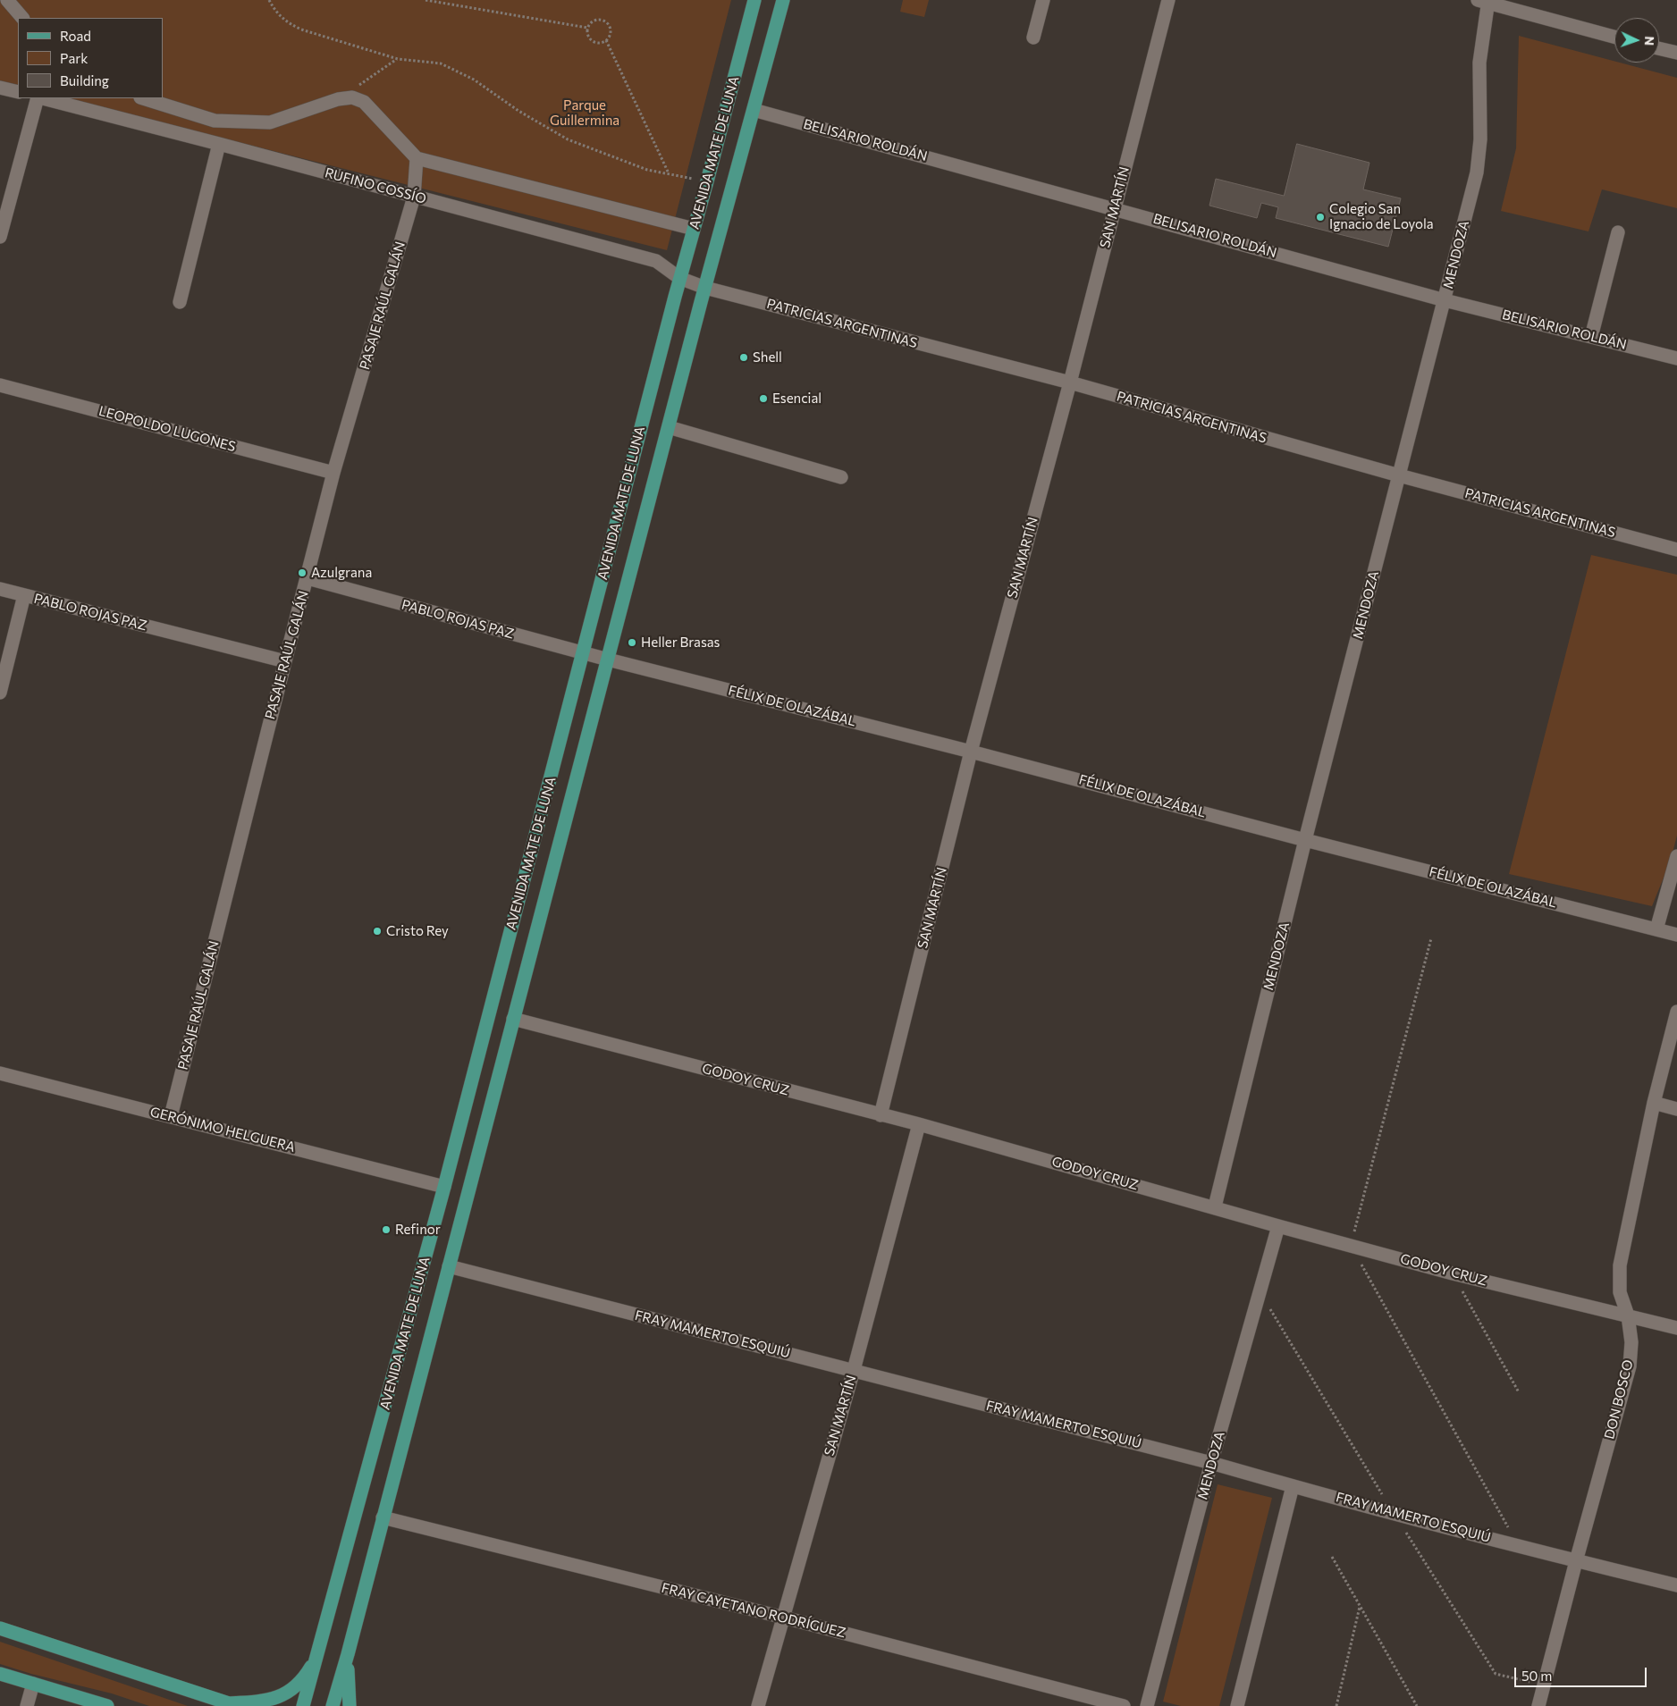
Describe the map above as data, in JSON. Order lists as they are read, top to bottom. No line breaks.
{"streets":{"main road":["AVENIDA MATE DE LUNA"],"street":["BELISARIO ROLDÁN","RUFINO COSSÍO","SAN MARTÍN","MENDOZA","PASAJE RAÚL GALÁN","PATRICIAS ARGENTINAS","LEOPOLDO LUGONES","PABLO ROJAS PAZ","FÉLIX DE OLAZÁBAL","GODOY CRUZ","GERÓNIMO HELGUERA","FRAY MAMERTO ESQUIÚ","DON BOSCO","FRAY CAYETANO RODRÍGUEZ"]},"crossings":[["BELISARIO ROLDÁN","AVENIDA MATE DE LUNA"],["BELISARIO ROLDÁN","SAN MARTÍN"],["BELISARIO ROLDÁN","MENDOZA"],["AVENIDA MATE DE LUNA","RUFINO COSSÍO"],["AVENIDA MATE DE LUNA","PATRICIAS ARGENTINAS"],["AVENIDA MATE DE LUNA","PABLO ROJAS PAZ"],["AVENIDA MATE DE LUNA","FÉLIX DE OLAZÁBAL"],["AVENIDA MATE DE LUNA","GODOY CRUZ"],["AVENIDA MATE DE LUNA","GERÓNIMO HELGUERA"],["AVENIDA MATE DE LUNA","FRAY MAMERTO ESQUIÚ"],["AVENIDA MATE DE LUNA","FRAY CAYETANO RODRÍGUEZ"],["RUFINO COSSÍO","PASAJE RAÚL GALÁN"],["RUFINO COSSÍO","PATRICIAS ARGENTINAS"],["SAN MARTÍN","PATRICIAS ARGENTINAS"],["SAN MARTÍN","FÉLIX DE OLAZÁBAL"],["SAN MARTÍN","GODOY CRUZ"],["SAN MARTÍN","FRAY MAMERTO ESQUIÚ"],["SAN MARTÍN","FRAY CAYETANO RODRÍGUEZ"],["MENDOZA","PATRICIAS ARGENTINAS"],["MENDOZA","FÉLIX DE OLAZÁBAL"],["MENDOZA","GODOY CRUZ"],["MENDOZA","FRAY MAMERTO ESQUIÚ"],["PASAJE RAÚL GALÁN","LEOPOLDO LUGONES"],["PASAJE RAÚL GALÁN","PABLO ROJAS PAZ"],["PASAJE RAÚL GALÁN","GERÓNIMO HELGUERA"],["PABLO ROJAS PAZ","FÉLIX DE OLAZÁBAL"],["GODOY CRUZ","DON BOSCO"],["FRAY MAMERTO ESQUIÚ","DON BOSCO"]],"parks":["Parque Guillermina"],"places":["Colegio San Ignacio de Loyola","Shell","Esencial","Azulgrana","Heller Brasas","Cristo Rey","Refinor"],"legend":["Road","Park","Building"],"scale_bar":"50 m","north":"right"}
